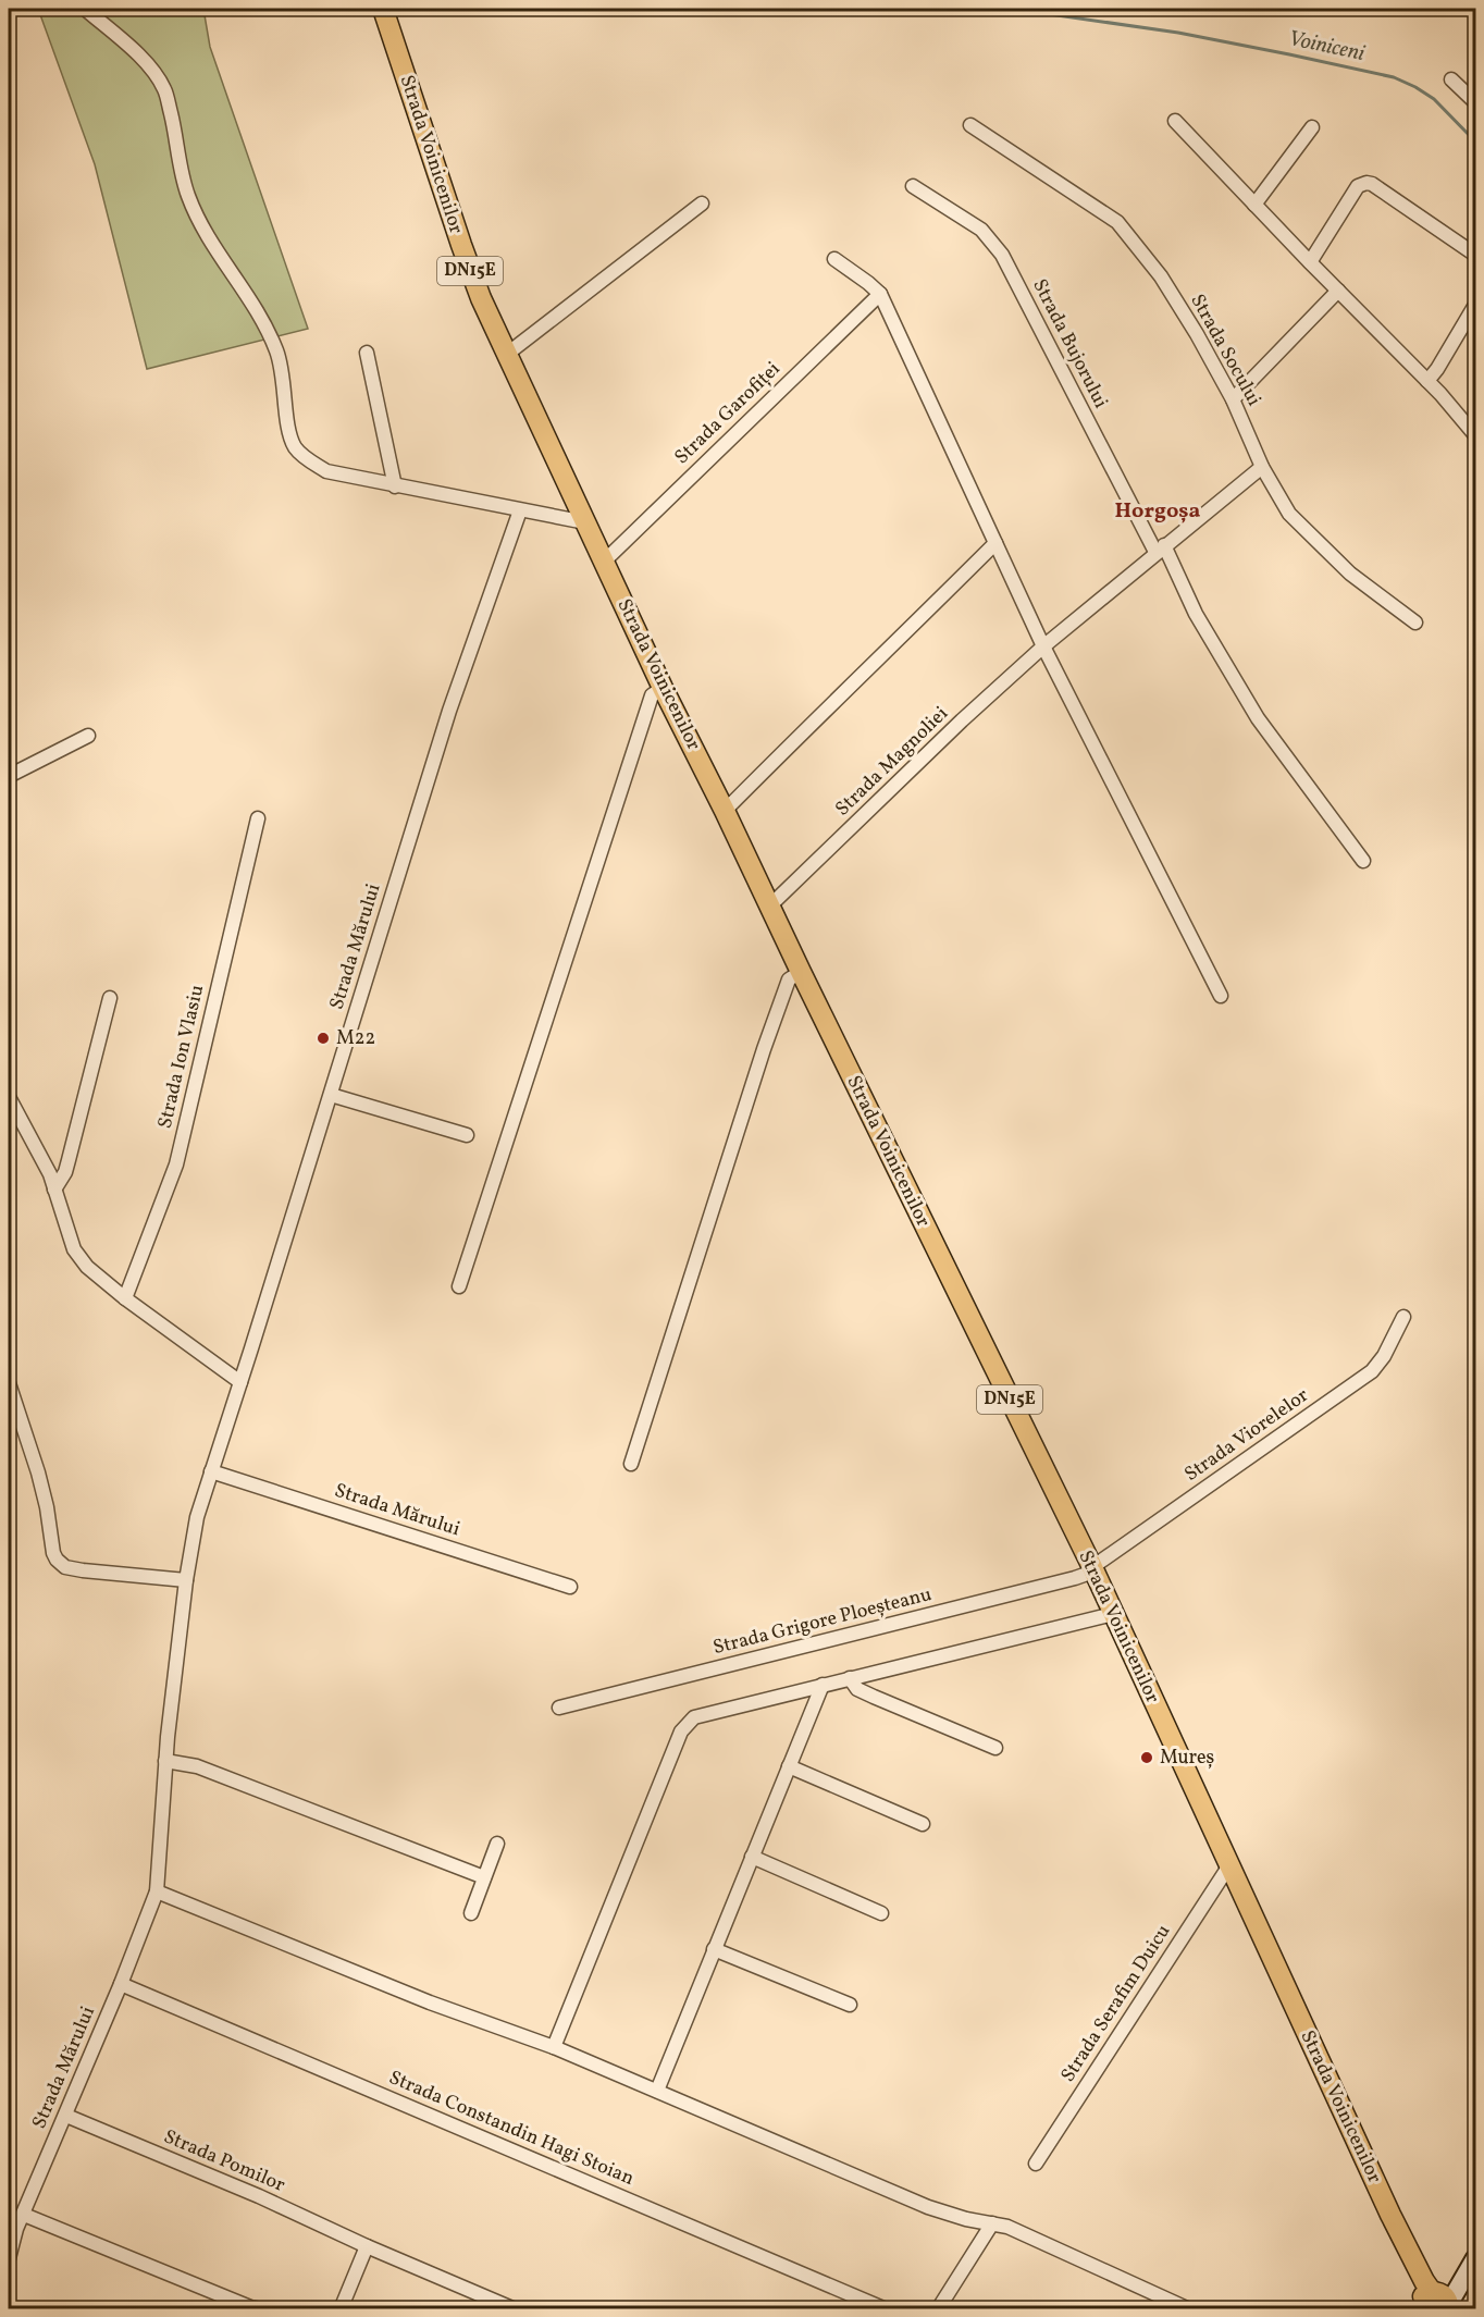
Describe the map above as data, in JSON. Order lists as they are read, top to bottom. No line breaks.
{"streets":{"main road":["Strada Voinicenilor","DN15E"],"street":["Strada Bujorului","Strada Socului","Strada Garofiței","Strada Magnoliei","Strada Mărului","Strada Ion Vlasiu","Strada Viorelelor","Strada Grigore Ploeșteanu","Strada Serafim Duicu","Strada Constandin Hagi Stoian","Strada Pomilor"]},"crossings":[["Strada Voinicenilor","Strada Garofiței"],["Strada Voinicenilor","Strada Magnoliei"],["Strada Voinicenilor","Strada Viorelelor"],["Strada Voinicenilor","Strada Grigore Ploeșteanu"],["Strada Voinicenilor","Strada Serafim Duicu"],["Strada Bujorului","Strada Magnoliei"],["Strada Socului","Strada Magnoliei"],["Strada Mărului","Strada Constandin Hagi Stoian"],["Strada Mărului","Strada Pomilor"],["Strada Viorelelor","Strada Grigore Ploeșteanu"]],"districts":["Horgoșa"],"water":["Voiniceni"],"places":["M22","Mureș"]}
